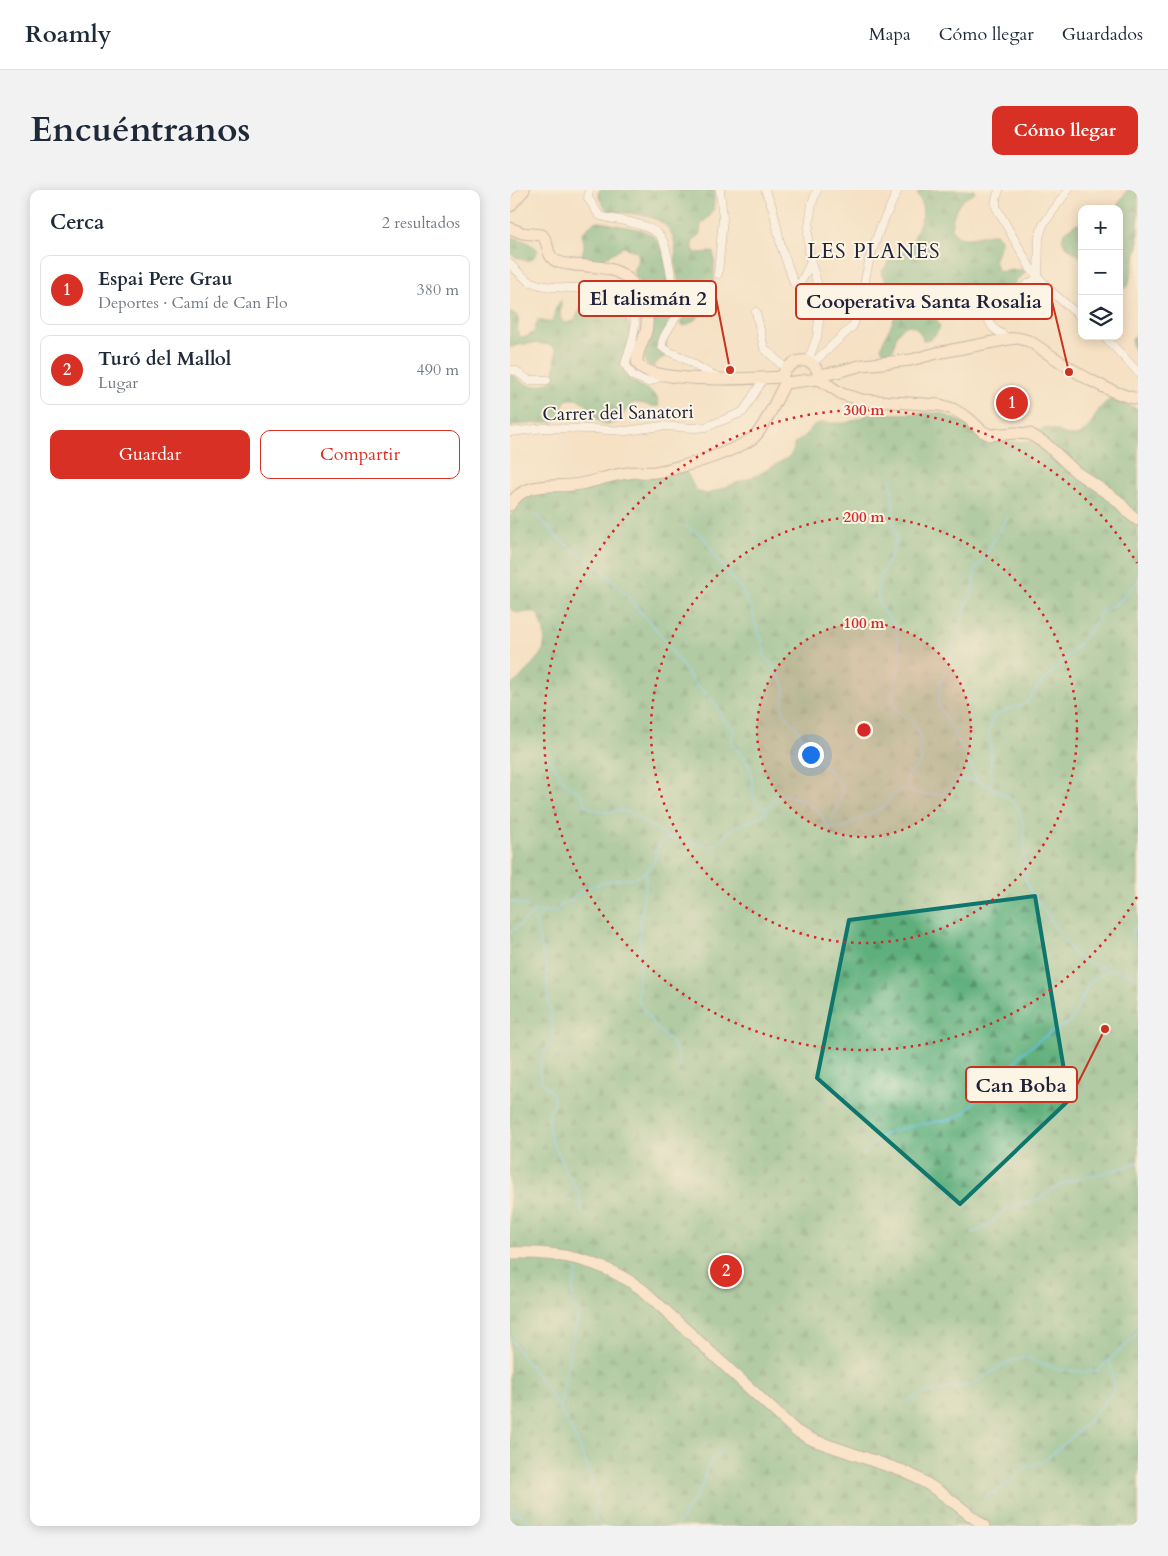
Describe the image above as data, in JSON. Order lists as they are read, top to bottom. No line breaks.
{"streets":{"street":["Carrer del Sanatori"]},"districts":["LES PLANES"],"places":["El talismán 2","Cooperativa Santa Rosalia","Can Boba"],"page":{"header":"Roamly","nav":["Mapa","Cómo llegar","Guardados"],"title":"Encuéntranos","buttons":["Cómo llegar",["Guardar","Compartir"]],"heading":["Cerca","2 resultados"],"map_buttons":["+","−"],"list":[{"mark":"1","name":"Espai Pere Grau","note":"Deportes · Camí de Can Flo","value":"380 m"},{"mark":"2","name":"Turó del Mallol","note":"Lugar","value":"490 m"}],"pins":["1","2"]},"rings":["300 m","200 m","100 m"]}
